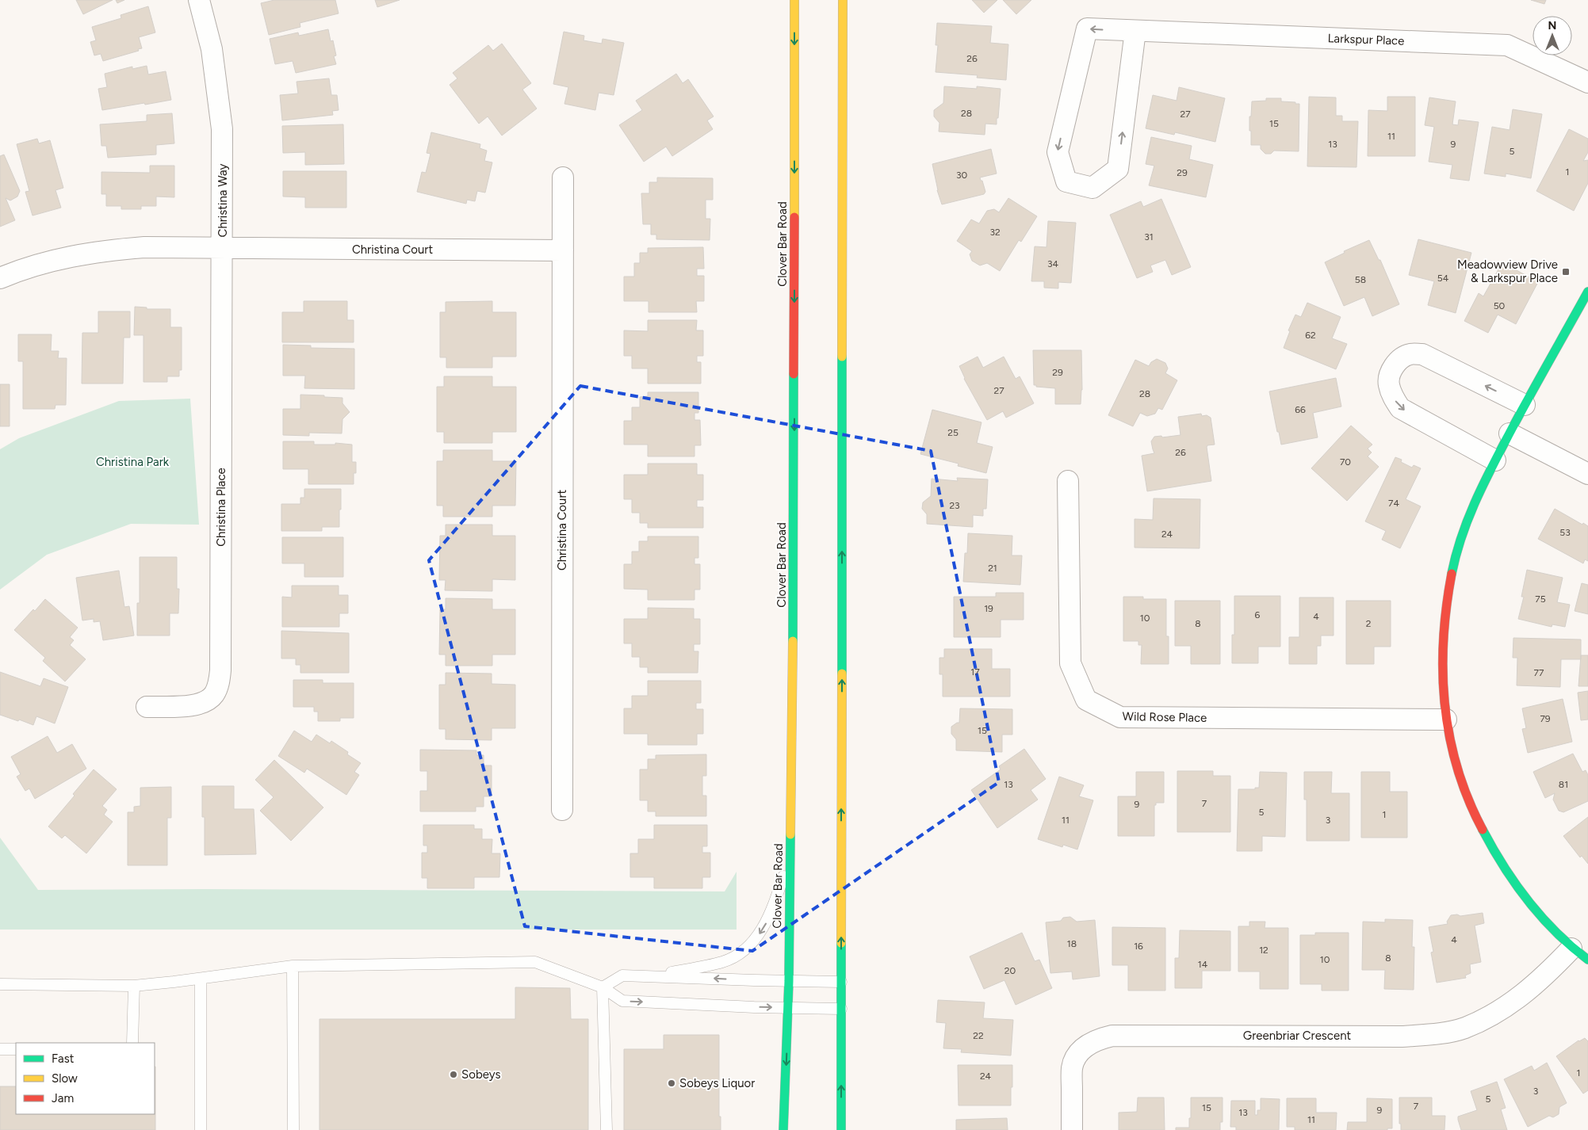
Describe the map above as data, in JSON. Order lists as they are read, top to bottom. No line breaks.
{"streets":{"main road":["Clover Bar Road"],"street":["Larkspur Place","Christina Way","Christina Court","Christina Place","Wild Rose Place","Greenbriar Crescent"]},"crossings":[["Christina Way","Christina Court"],["Christina Way","Christina Place"],["Christina Court","Christina Place"]],"parks":["Christina Park"],"places":{"transit":["Meadowview Drive & Larkspur Place"],"other":["Sobeys","Sobeys Liquor"]},"house_numbers":["26","28","27","15","11","13","9","5","1","29","30","32","31","34","54","58","50","62","29","27","28","66","25","26","70","74","23","53","24","21","75","19","6","4","10","8","2","17","77","79","15","13","81","7","9","5","1","11","3","4","18","16","12","8","10","14","20","22","1","24","3","5","7","15","9","13","11"],"legend":["Fast","Slow","Jam"],"north":"top"}
